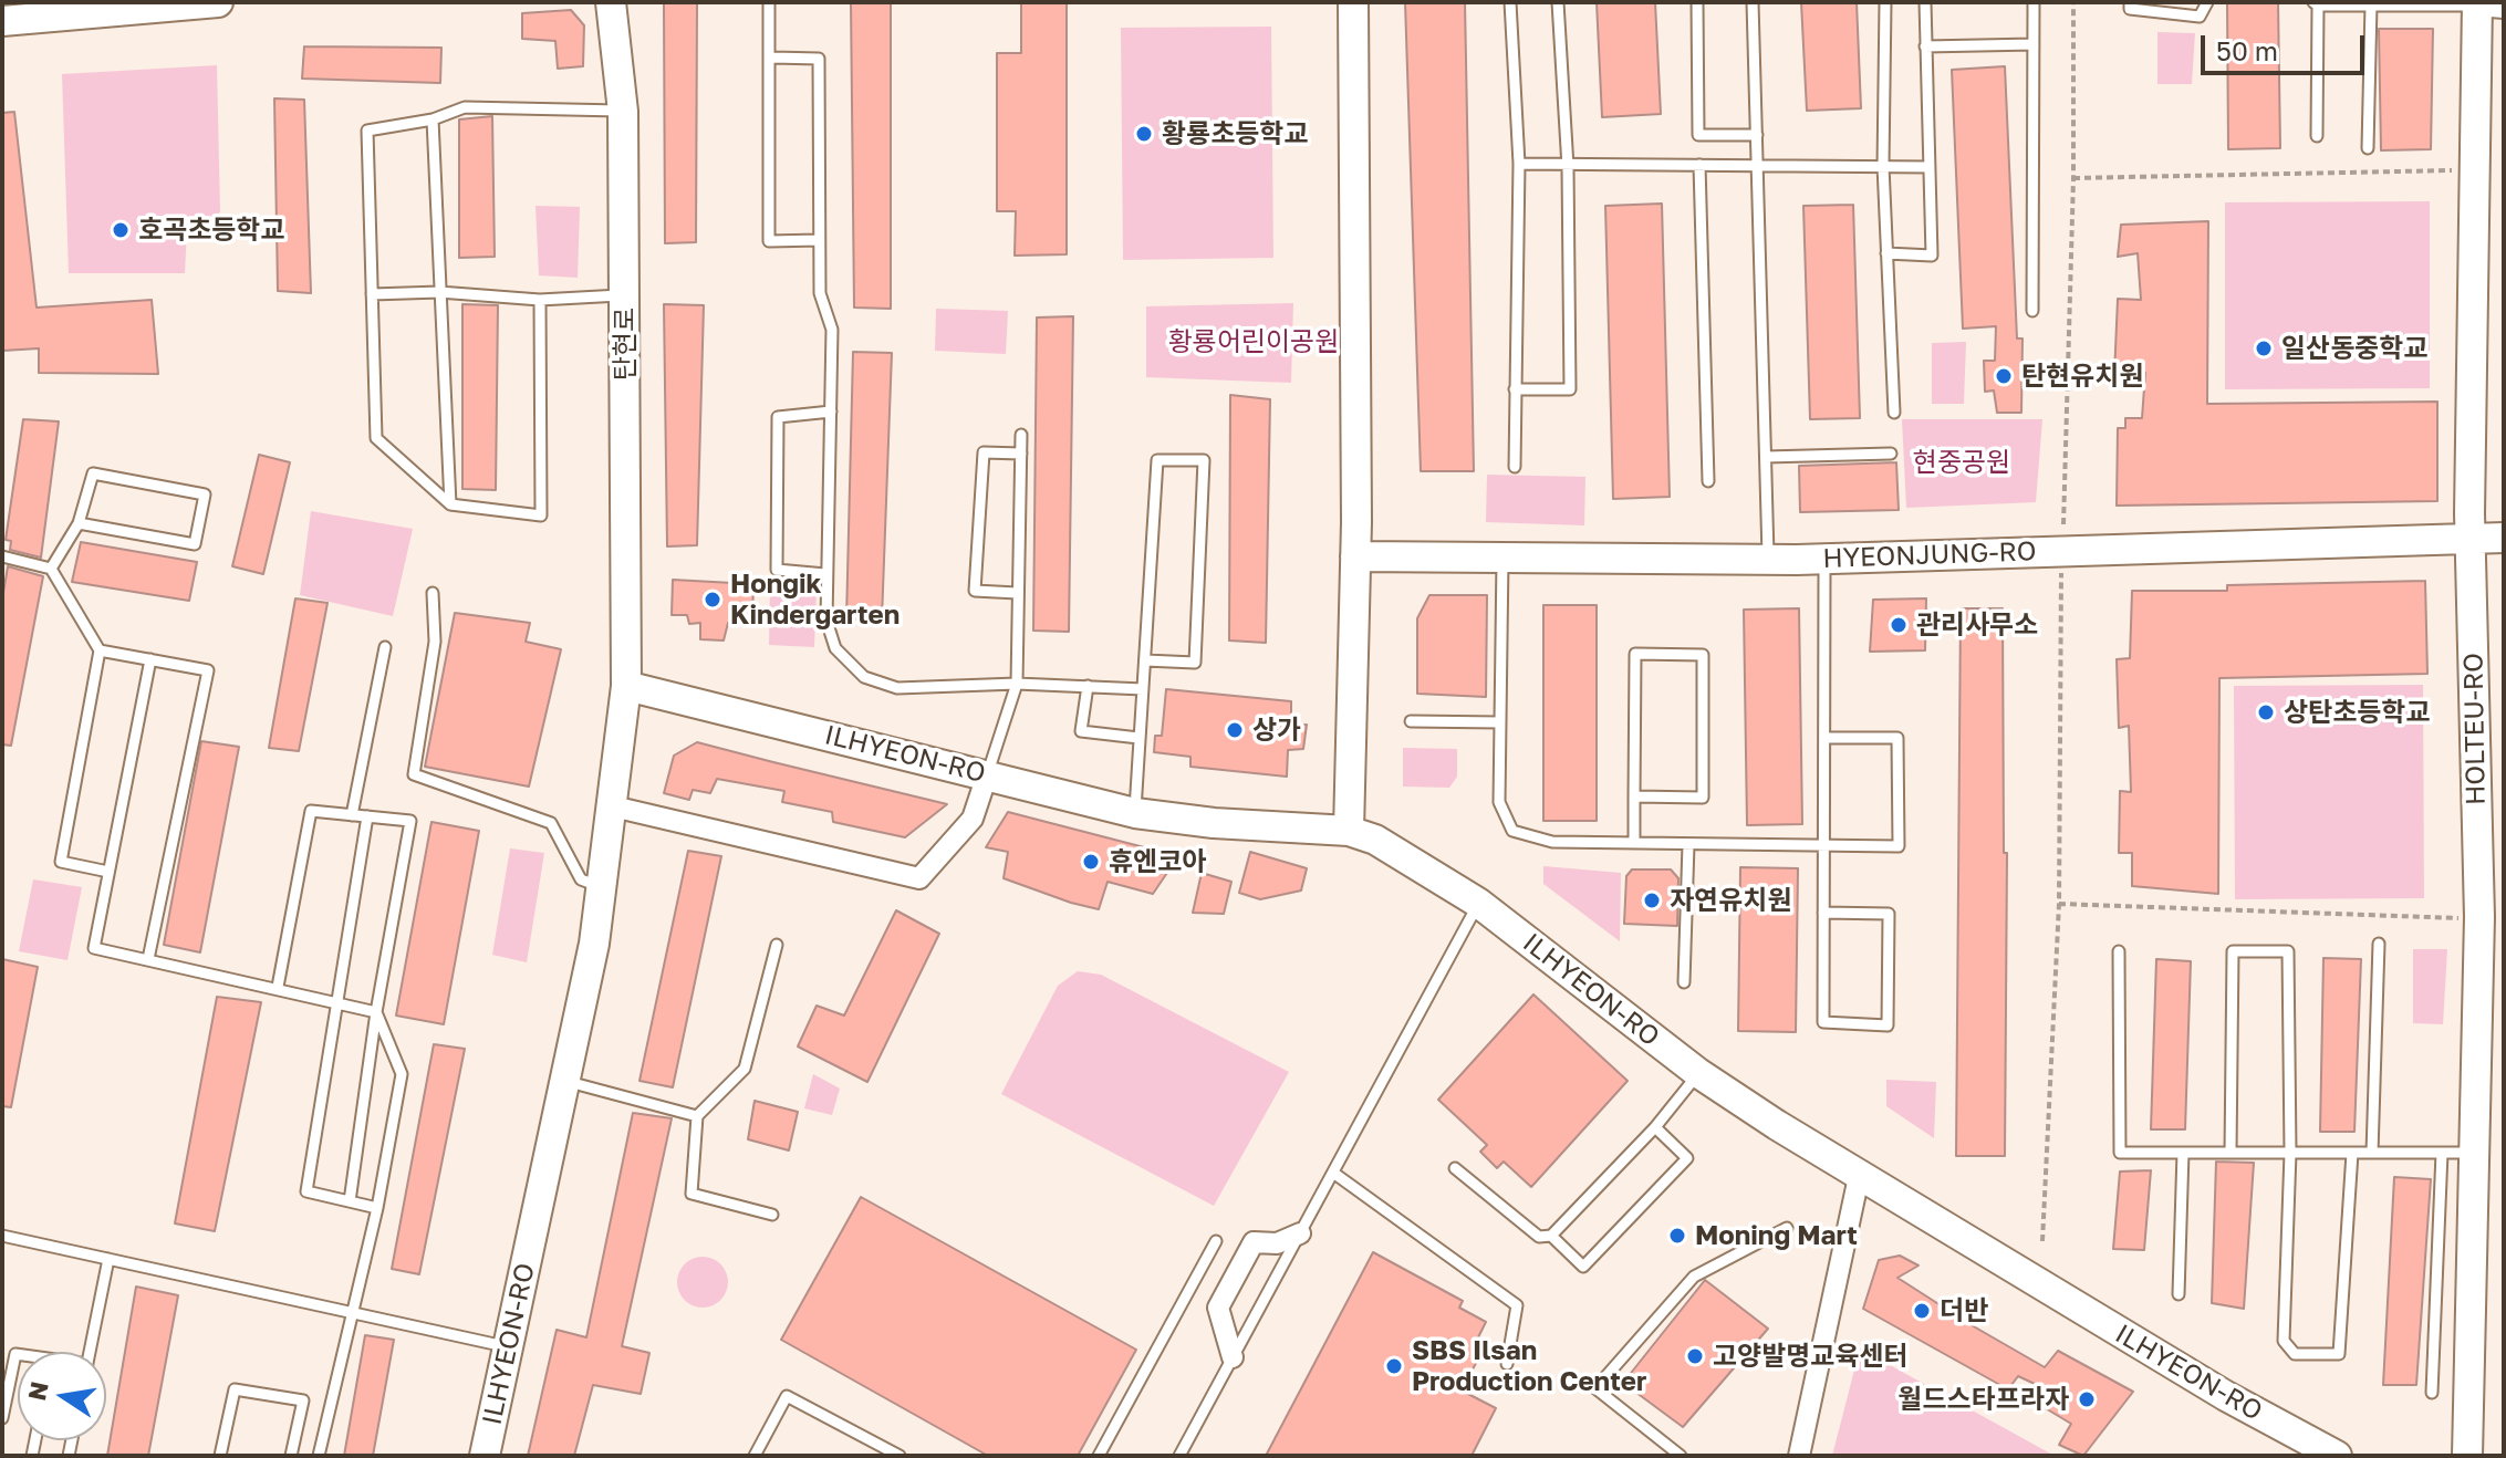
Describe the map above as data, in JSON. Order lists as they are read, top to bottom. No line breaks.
{"streets":{"main road":["탄현로","HYEONJUNG-RO","HOLTEU-RO","ILHYEON-RO"]},"crossings":[["탄현로","ILHYEON-RO"],["HYEONJUNG-RO","HOLTEU-RO"]],"parks":["황룡어린이공원","현중공원"],"places":["황룡초등학교","호곡초등학교","일산동중학교","탄현유치원","Hongik Kindergarten","관리사무소","상탄초등학교","상가","휴엔코아","자연유치원","Moning Mart","더반","고양발명교육센터","SBS Ilsan Production Center","월드스타프라자"],"scale_bar":"50 m","north":"left"}
